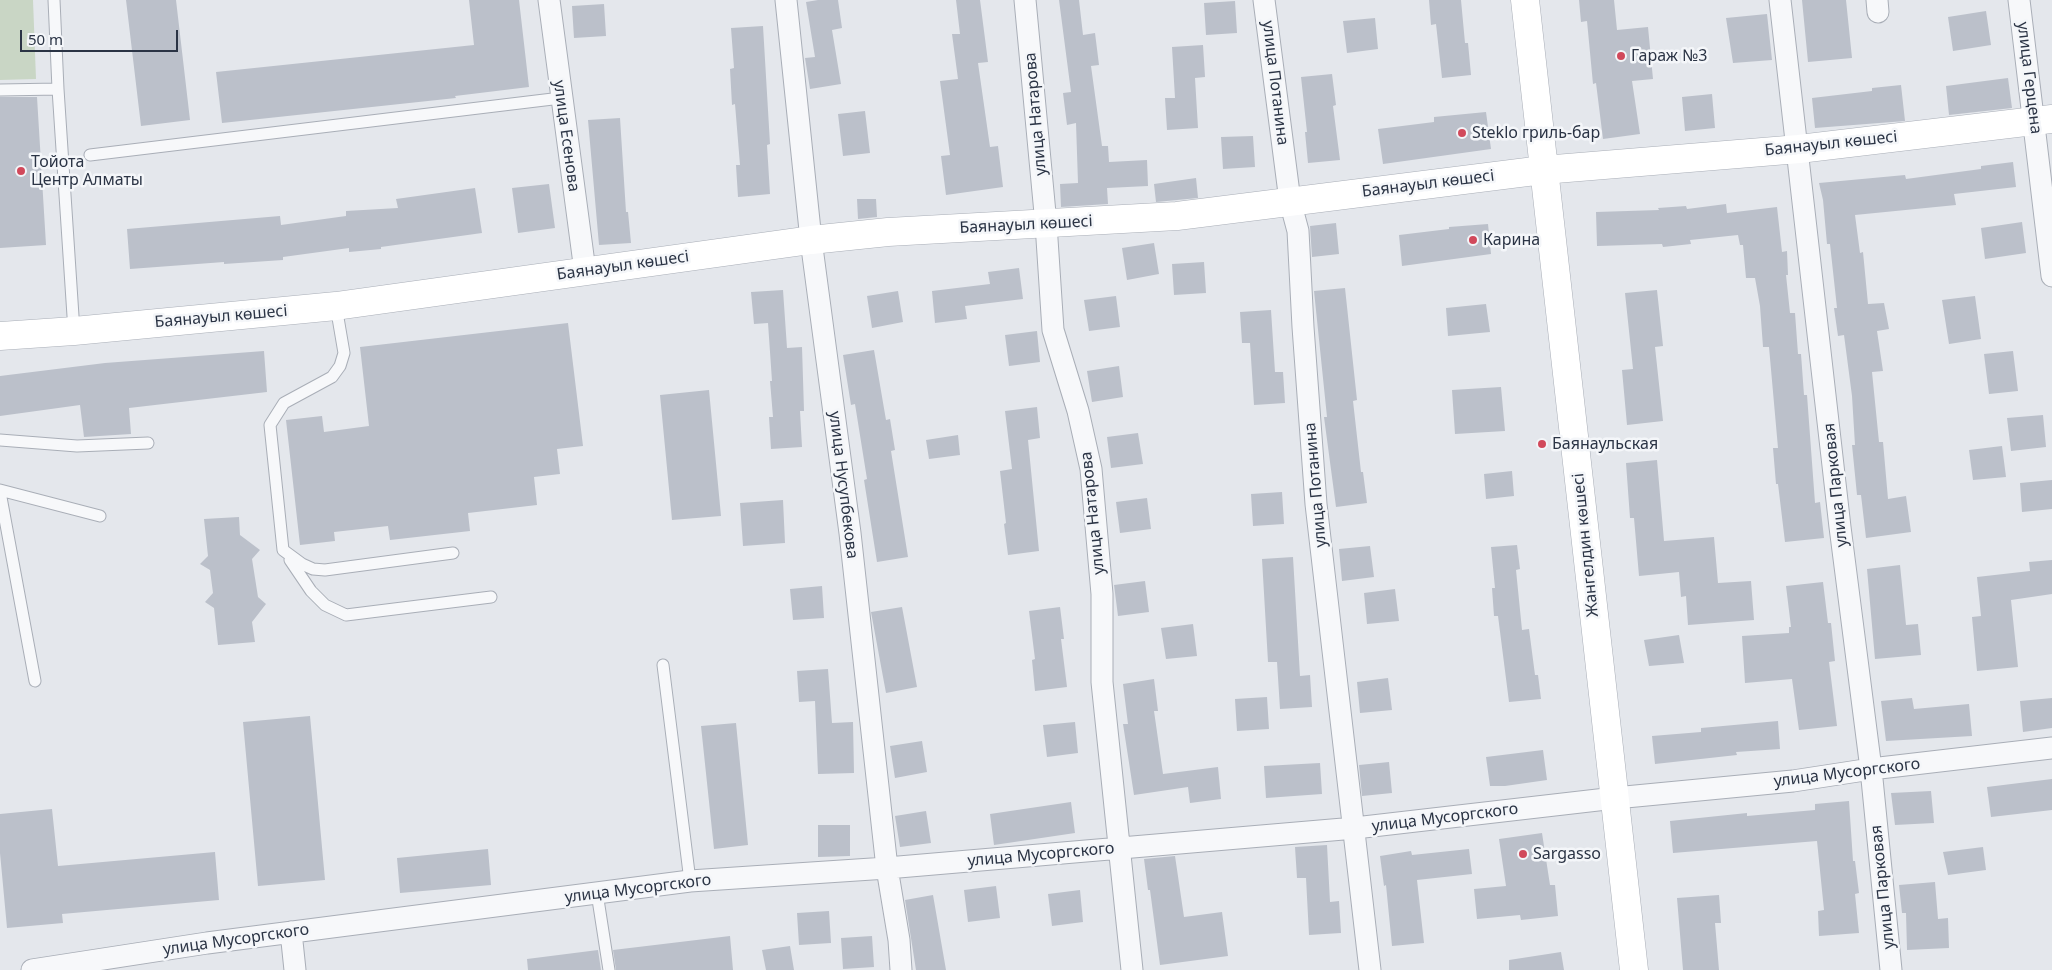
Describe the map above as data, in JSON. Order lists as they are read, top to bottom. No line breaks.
{"streets":{"main road":["Баянауыл көшесі","Жангелдин көшесі"],"street":["улица Герцена","улица Потанина","улица Натарова","улица Есенова","улица Нусупбекова","улица Парковая","улица Мусоргского"]},"crossings":[["улица Герцена","Баянауыл көшесі"],["улица Потанина","Баянауыл көшесі"],["улица Потанина","улица Мусоргского"],["улица Натарова","Баянауыл көшесі"],["улица Натарова","улица Мусоргского"],["улица Есенова","Баянауыл көшесі"],["Баянауыл көшесі","улица Нусупбекова"],["Баянауыл көшесі","улица Парковая"],["Баянауыл көшесі","Жангелдин көшесі"],["улица Нусупбекова","улица Мусоргского"],["улица Парковая","улица Мусоргского"],["Жангелдин көшесі","улица Мусоргского"]],"places":["Гараж №3","Steklo гриль-бар","Тойота Центр Алматы","Карина","Баянаульская","Sargasso"],"scale_bar":"50 m"}
